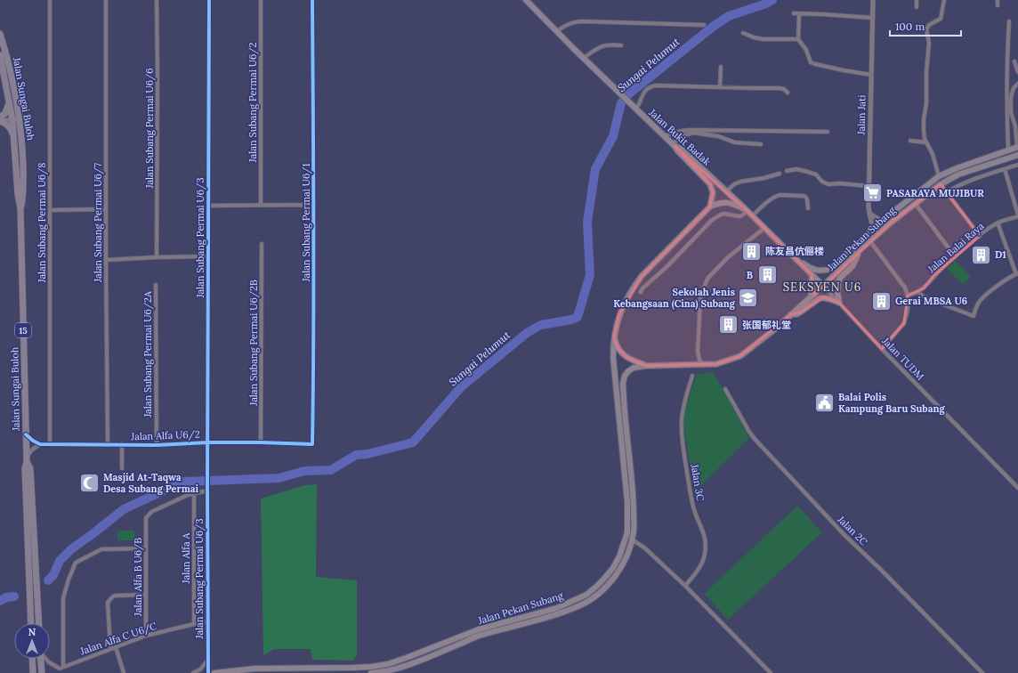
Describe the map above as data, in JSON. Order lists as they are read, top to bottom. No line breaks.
{"streets":{"highway":["Jalan Sungai Buloh","15"],"main road":["Jalan Bukit Badak","Jalan Pekan Subang"],"street":["Jalan Subang Permai U6/2","Jalan Jati","Jalan Subang Permai U6/6","Jalan Subang Permai U6/8","Jalan Subang Permai U6/7","Jalan Subang Permai U6/1","Jalan Subang Permai U6/3","Jalan Balai Raya","Jalan Subang Permai U6/2B","Jalan Subang Permai U6/2A","Jalan TUDM","Jalan Alfa U6/2","Jalan 3C","Jalan 2C","Jalan Alfa A","Jalan Alfa B U6/B","Jalan Alfa C U6/C"]},"crossings":[["Jalan Jati","Jalan Pekan Subang"],["Jalan Bukit Badak","Jalan Pekan Subang"],["Jalan Bukit Badak","Jalan TUDM"],["Jalan Subang Permai U6/8","Jalan Alfa U6/2"],["Jalan Subang Permai U6/7","Jalan Alfa U6/2"],["Jalan Subang Permai U6/1","Jalan Alfa U6/2"],["Jalan Subang Permai U6/3","Jalan Alfa U6/2"],["Jalan Subang Permai U6/3","Jalan Alfa C U6/C"],["Jalan Pekan Subang","Jalan TUDM"],["Jalan Subang Permai U6/2B","Jalan Alfa U6/2"],["Jalan Subang Permai U6/2A","Jalan Alfa U6/2"],["Jalan Alfa A","Jalan Alfa B U6/B"],["Jalan Alfa A","Jalan Alfa C U6/C"],["Jalan Alfa B U6/B","Jalan Alfa C U6/C"]],"districts":["SEKSYEN U6"],"water":["Sungai Pelumut"],"places":{"supermarket":["PASARAYA MUJIBUR"],"building":["陈友昌伉俪楼","D1","B","Gerai MBSA U6","张国郁礼堂"],"school or university":["Sekolah Jenis Kebangsaan (Cina) Subang"],"public building":["Balai Polis Kampung Baru Subang"],"mosque":["Masjid At-Taqwa Desa Subang Permai"]},"scale_bar":"100 m","north":"top"}
